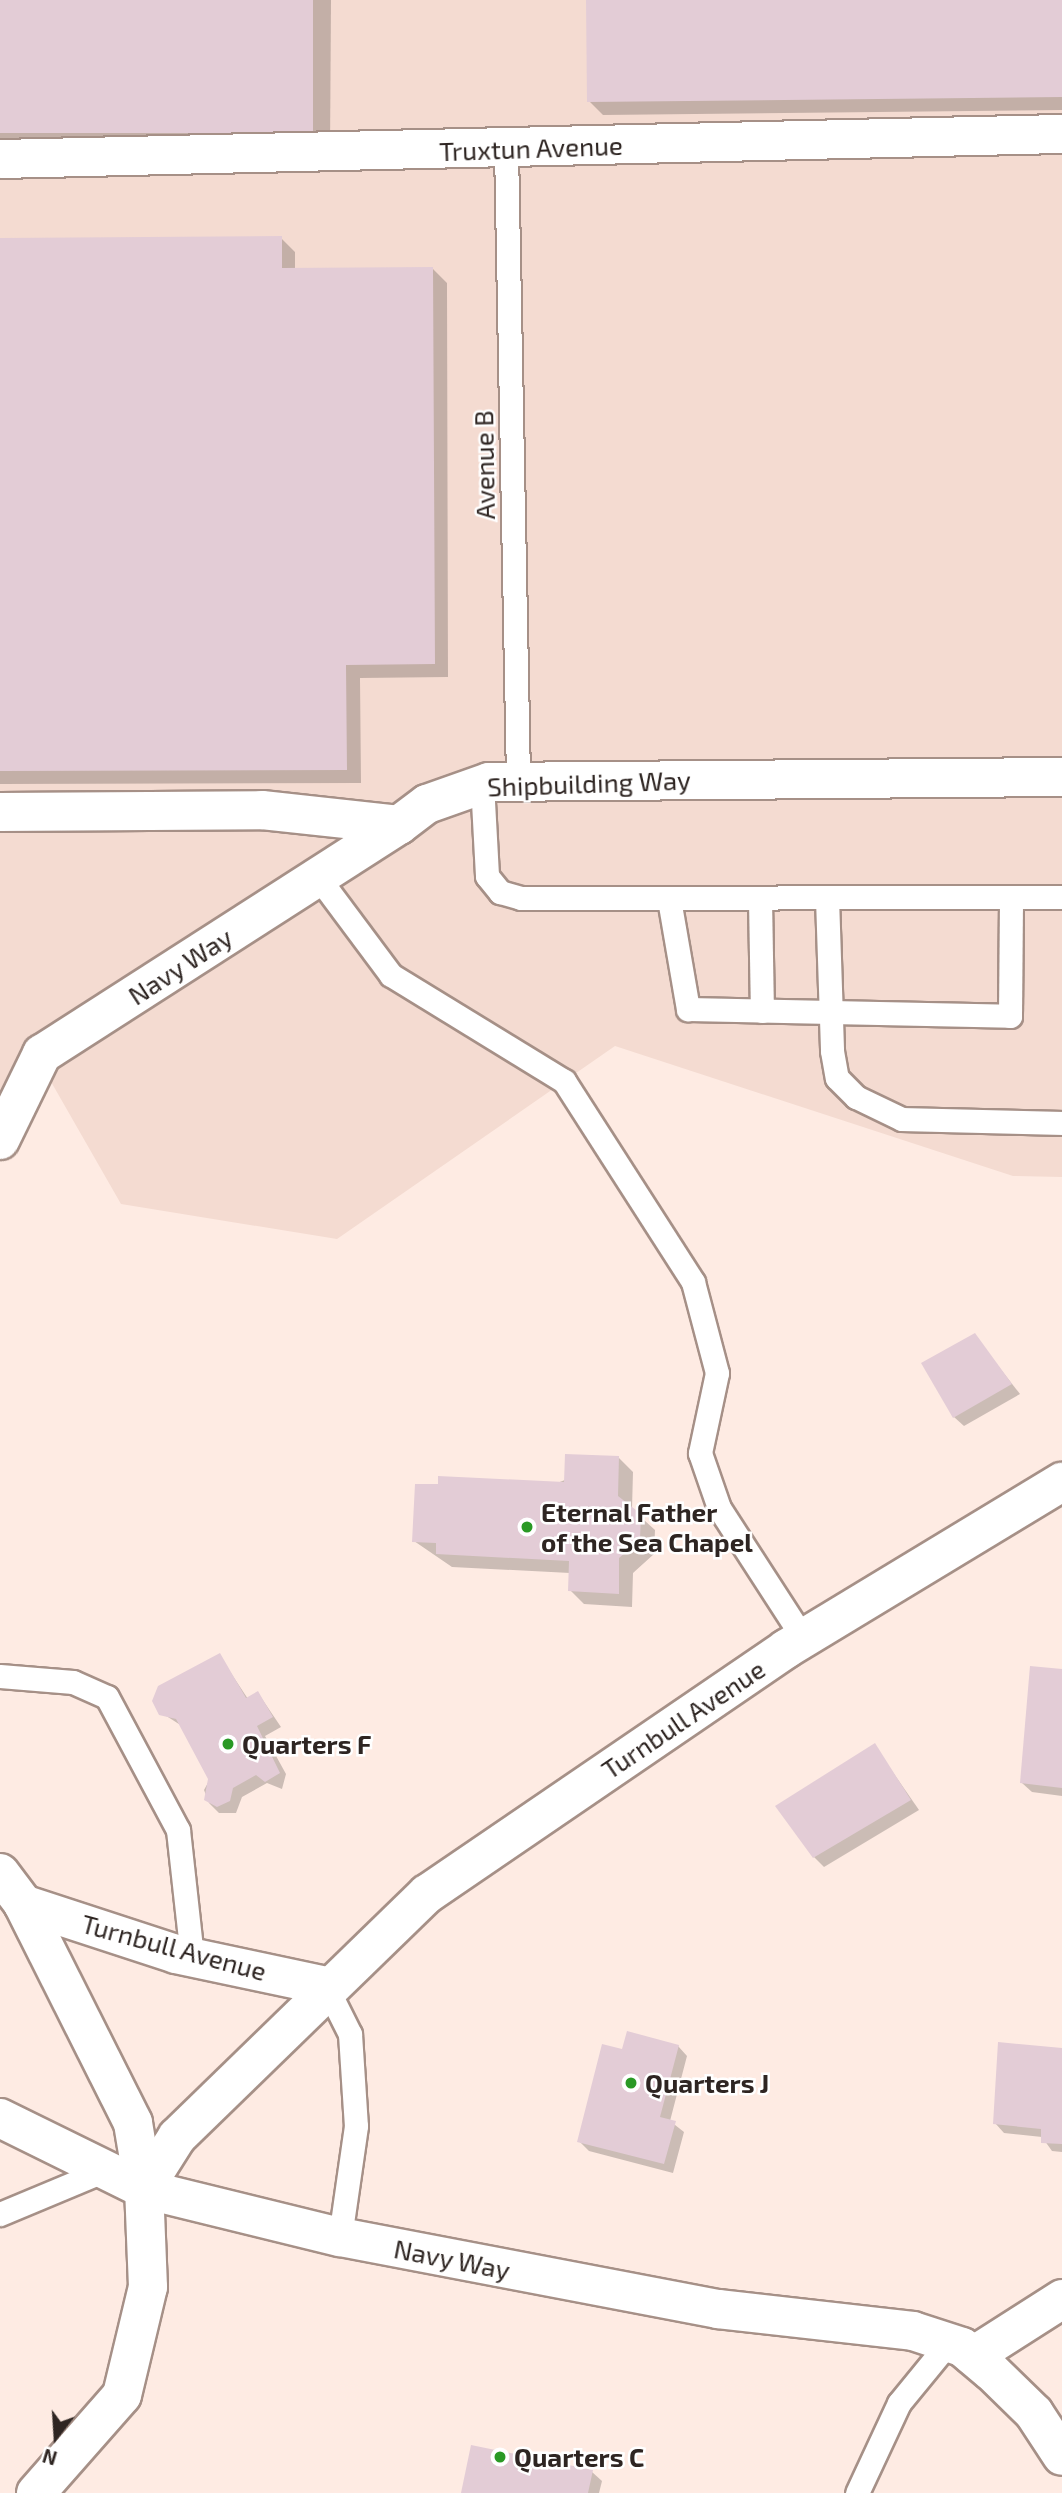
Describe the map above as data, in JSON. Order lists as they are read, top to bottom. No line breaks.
{"streets":{"street":["Truxtun Avenue","Shipbuilding Way","Navy Way","Turnbull Avenue"],"lane":["Avenue B"]},"crossings":[["Truxtun Avenue","Avenue B"],["Avenue B","Shipbuilding Way"],["Shipbuilding Way","Navy Way"],["Navy Way","Turnbull Avenue"]],"places":["Eternal Father of the Sea Chapel","Quarters F","Quarters J","Quarters C"],"north":"bottom"}
